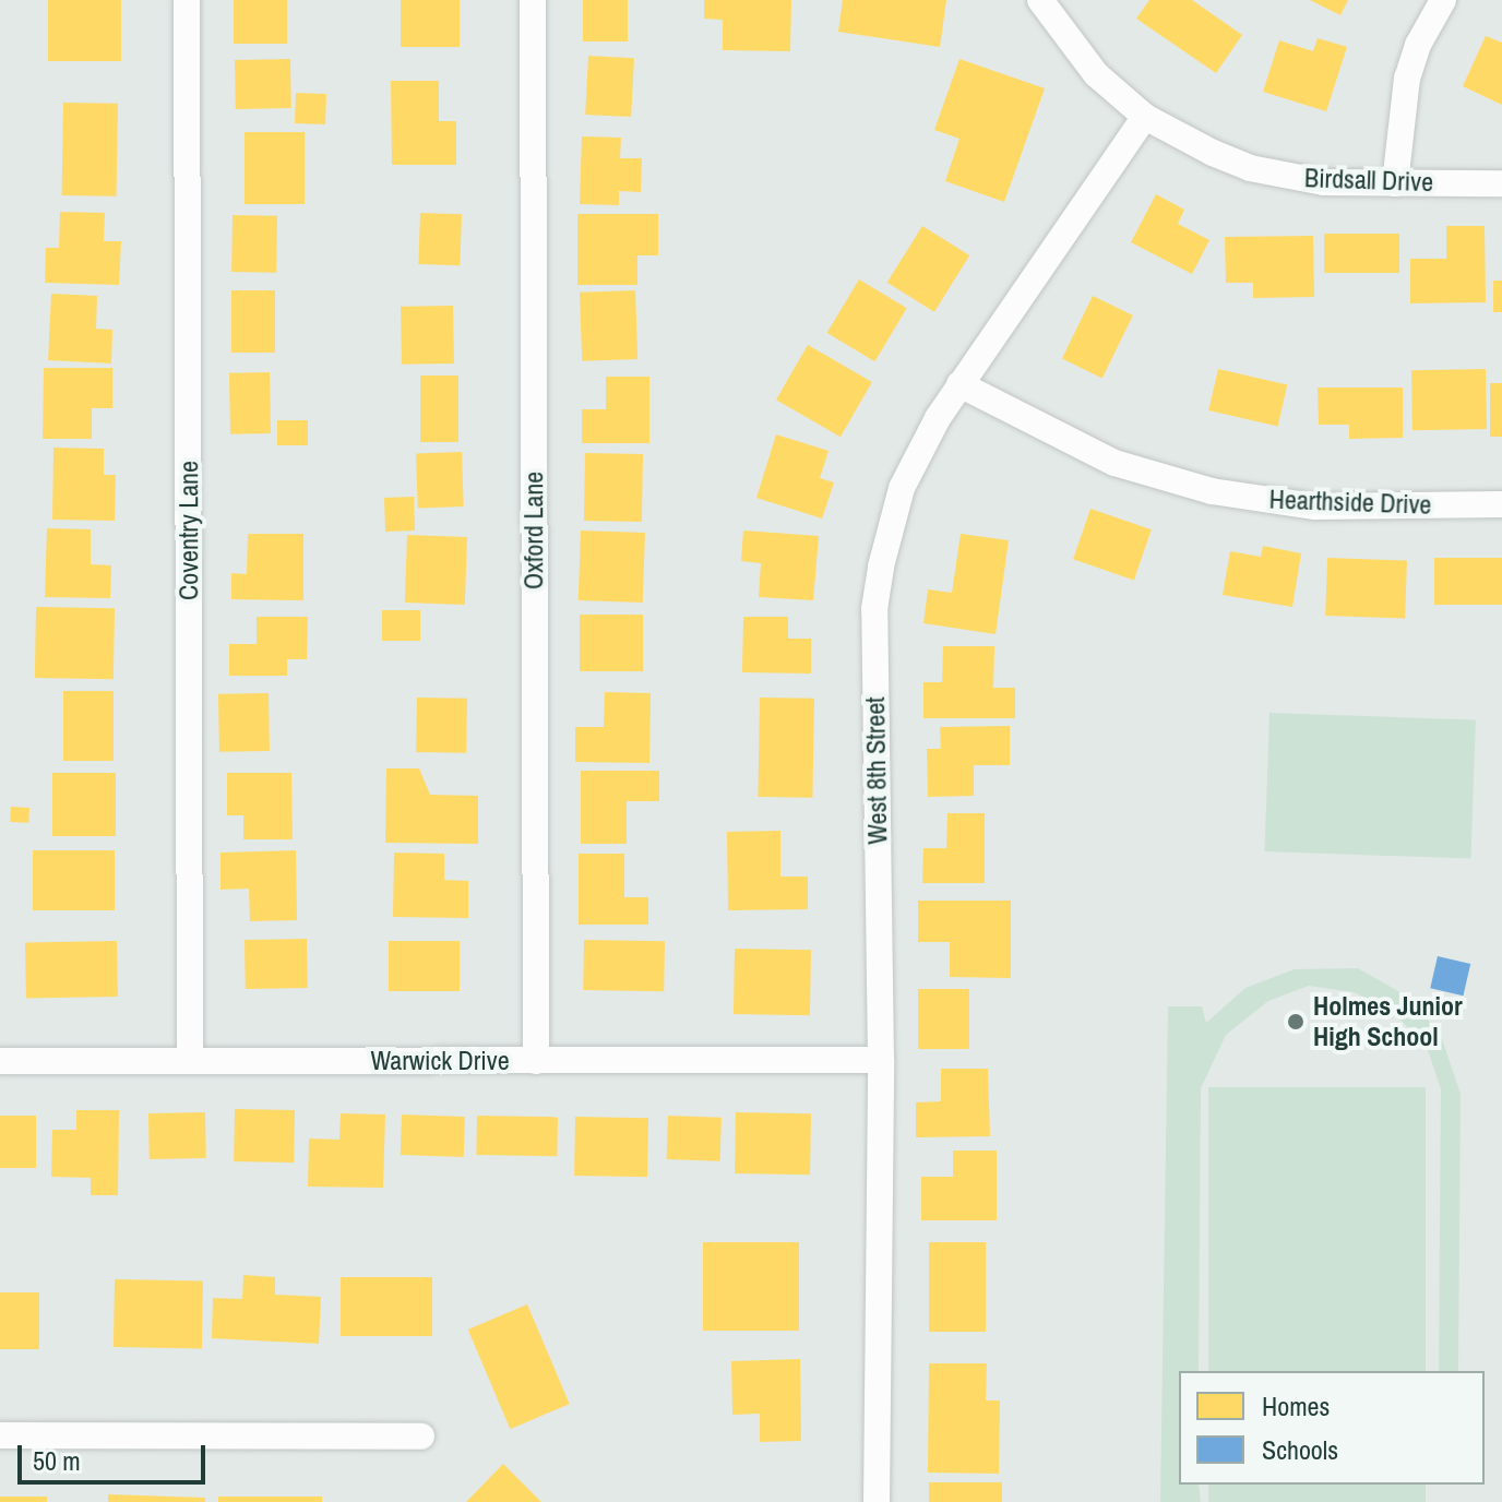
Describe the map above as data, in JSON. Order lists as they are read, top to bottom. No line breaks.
{"streets":{"street":["Birdsall Drive","Hearthside Drive","Coventry Lane","Oxford Lane","West 8th Street","Warwick Drive"]},"crossings":[["Birdsall Drive","West 8th Street"],["Hearthside Drive","West 8th Street"],["Coventry Lane","Warwick Drive"],["Oxford Lane","Warwick Drive"],["West 8th Street","Warwick Drive"]],"places":["Holmes Junior High School"],"legend":["Homes","Schools"],"scale_bar":"50 m"}
